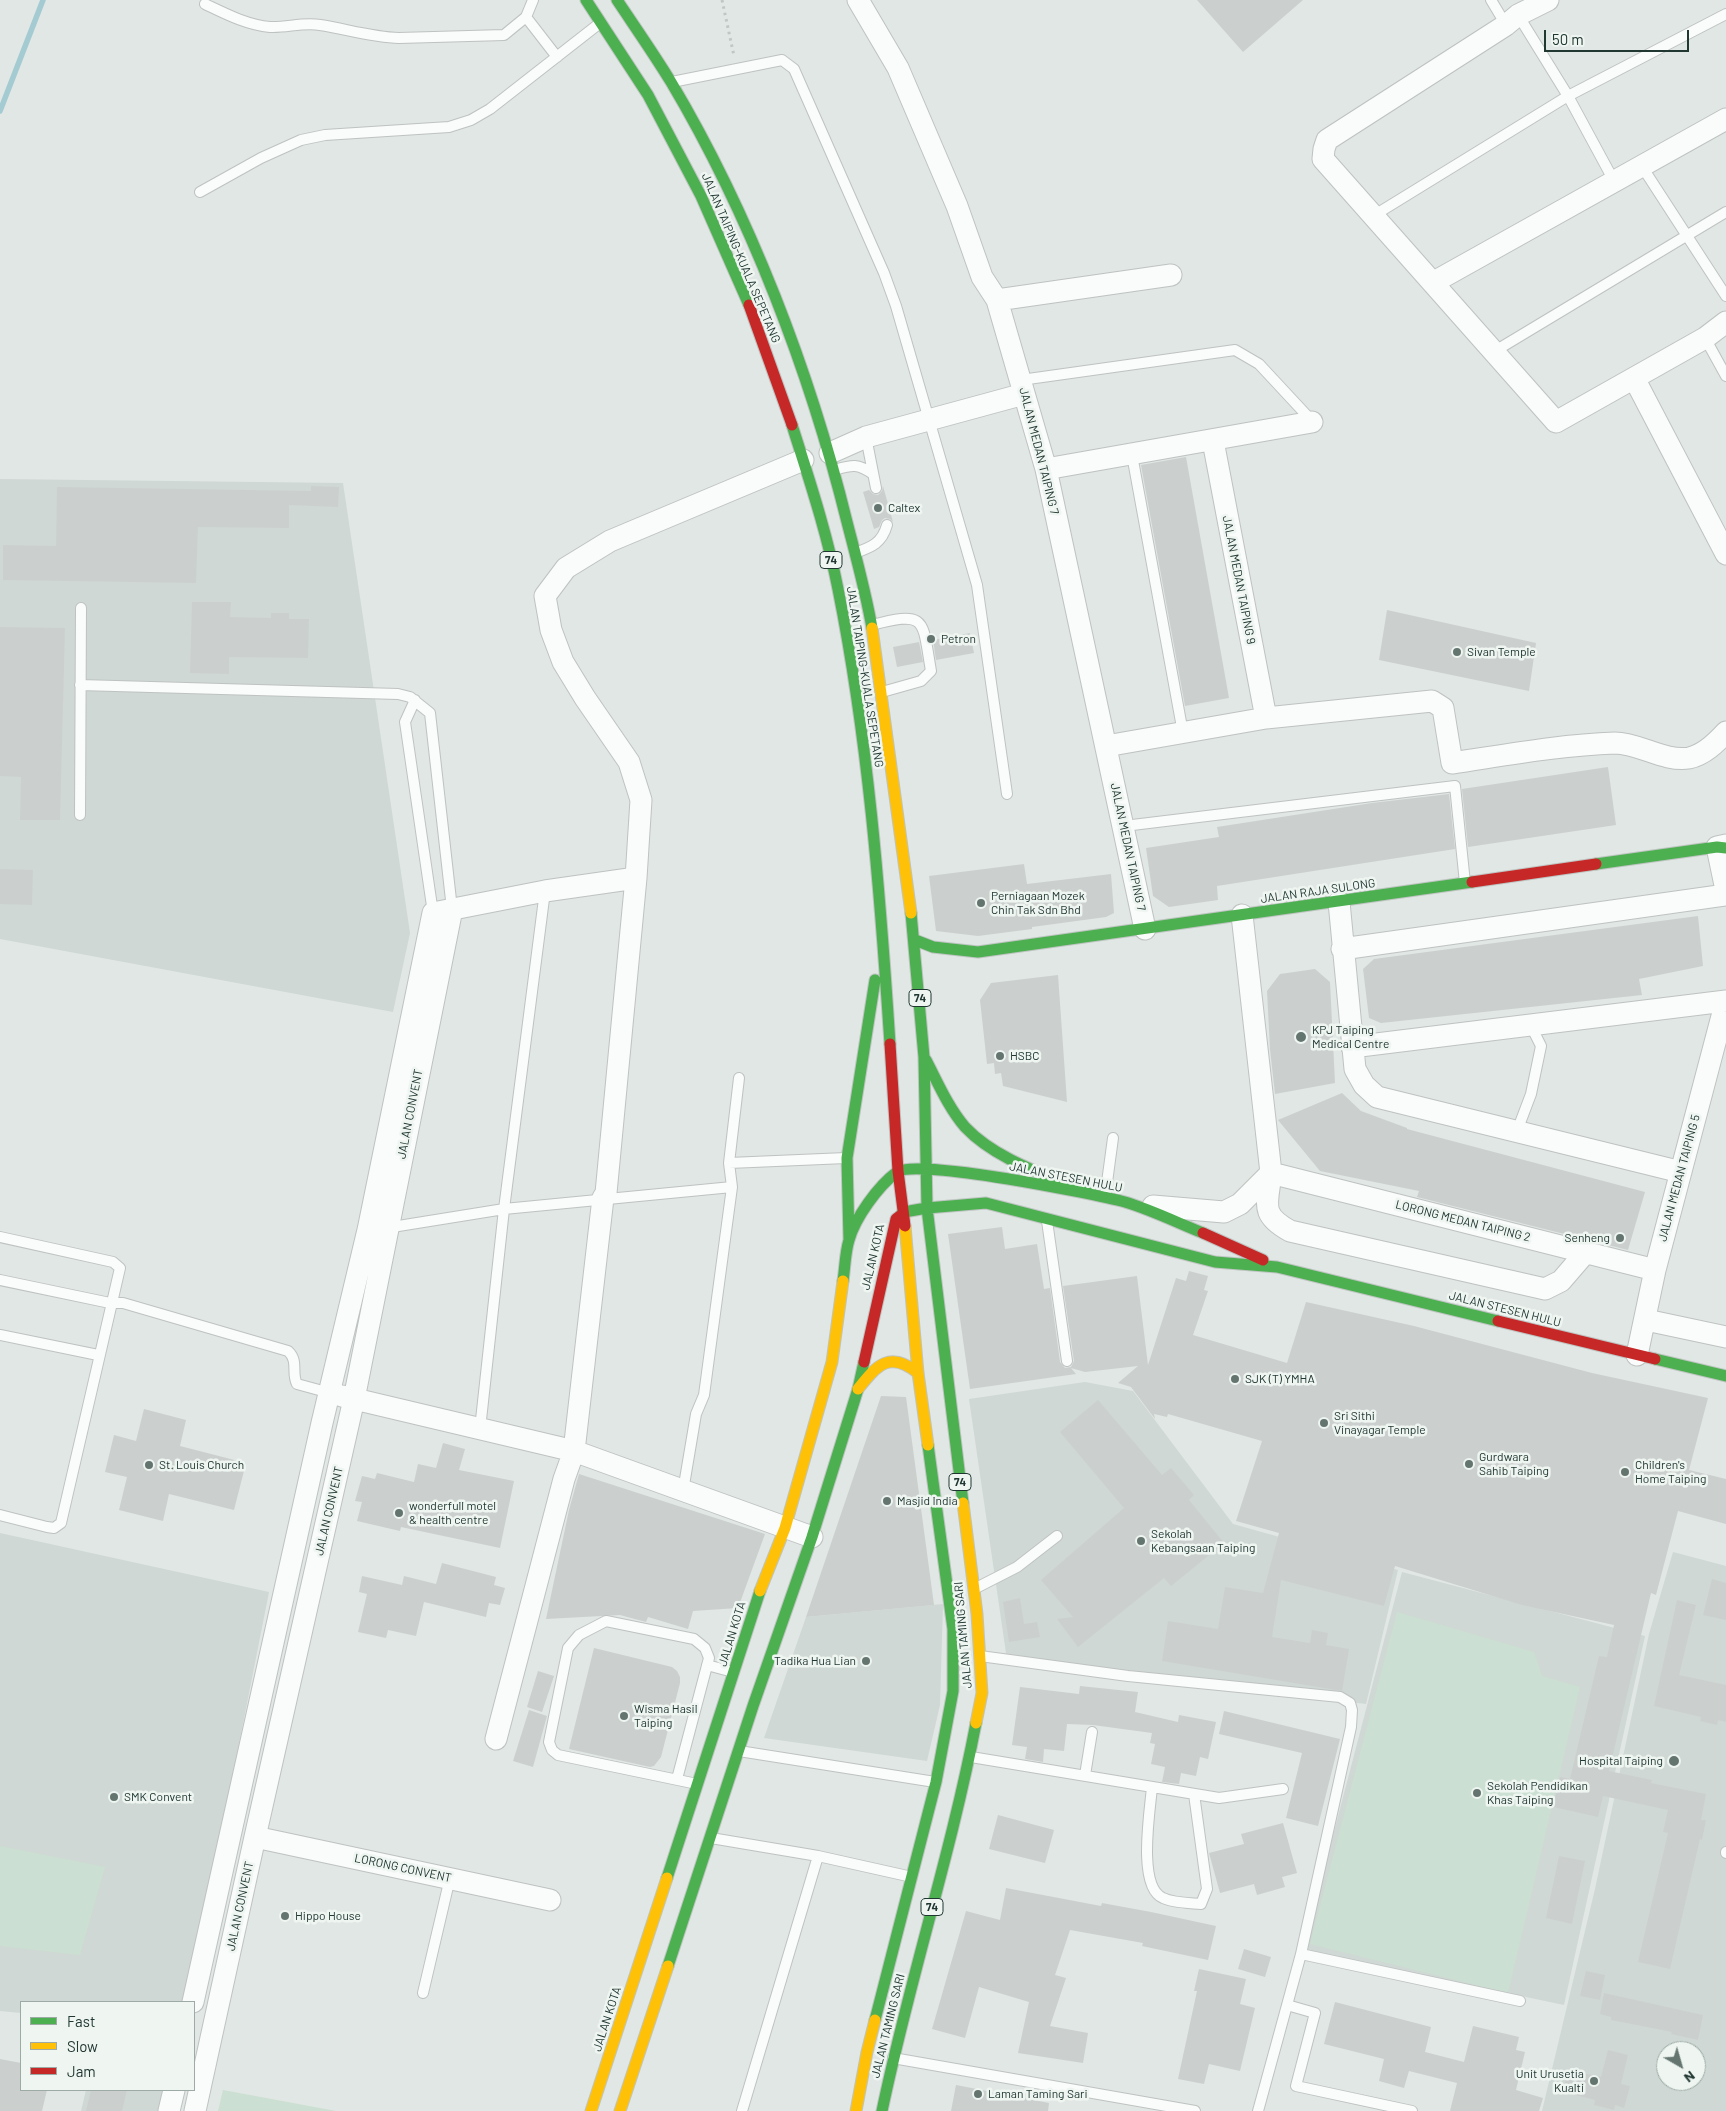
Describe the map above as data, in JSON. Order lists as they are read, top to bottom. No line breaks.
{"streets":{"main road":["JALAN TAIPING-KUALA SEPETANG","74","JALAN RAJA SULONG","JALAN STESEN HULU","JALAN KOTA","JALAN TAMING SARI"],"street":["JALAN MEDAN TAIPING 7","JALAN MEDAN TAIPING 9","JALAN CONVENT","JALAN MEDAN TAIPING 5","LORONG MEDAN TAIPING 2","LORONG CONVENT"]},"crossings":[["JALAN TAIPING-KUALA SEPETANG","74"],["JALAN TAIPING-KUALA SEPETANG","JALAN RAJA SULONG"],["JALAN TAIPING-KUALA SEPETANG","JALAN STESEN HULU"],["JALAN TAIPING-KUALA SEPETANG","JALAN KOTA"],["JALAN MEDAN TAIPING 7","JALAN RAJA SULONG"],["74","JALAN STESEN HULU"],["74","JALAN KOTA"],["74","JALAN TAMING SARI"],["JALAN CONVENT","LORONG CONVENT"],["JALAN STESEN HULU","JALAN MEDAN TAIPING 5"],["JALAN STESEN HULU","JALAN KOTA"],["JALAN STESEN HULU","JALAN TAMING SARI"],["JALAN MEDAN TAIPING 5","LORONG MEDAN TAIPING 2"],["JALAN KOTA","JALAN TAMING SARI"]],"places":["Caltex","Petron","Sivan Temple","Perniagaan Mozek Chin Tak Sdn Bhd","KPJ Taiping Medical Centre","HSBC","Senheng","SJK (T) YMHA","Sri Sithi Vinayagar Temple","Gurdwara Sahib Taiping","St. Louis Church","Children's Home Taiping","Masjid India","wonderfull motel & health centre","Sekolah Kebangsaan Taiping","Tadika Hua Lian","Wisma Hasil Taiping","Hospital Taiping","Sekolah Pendidikan Khas Taiping","SMK Convent","Hippo House","Unit Urusetia Kualti","Laman Taming Sari"],"legend":["Fast","Slow","Jam"],"scale_bar":"50 m","north":"bottom right"}
